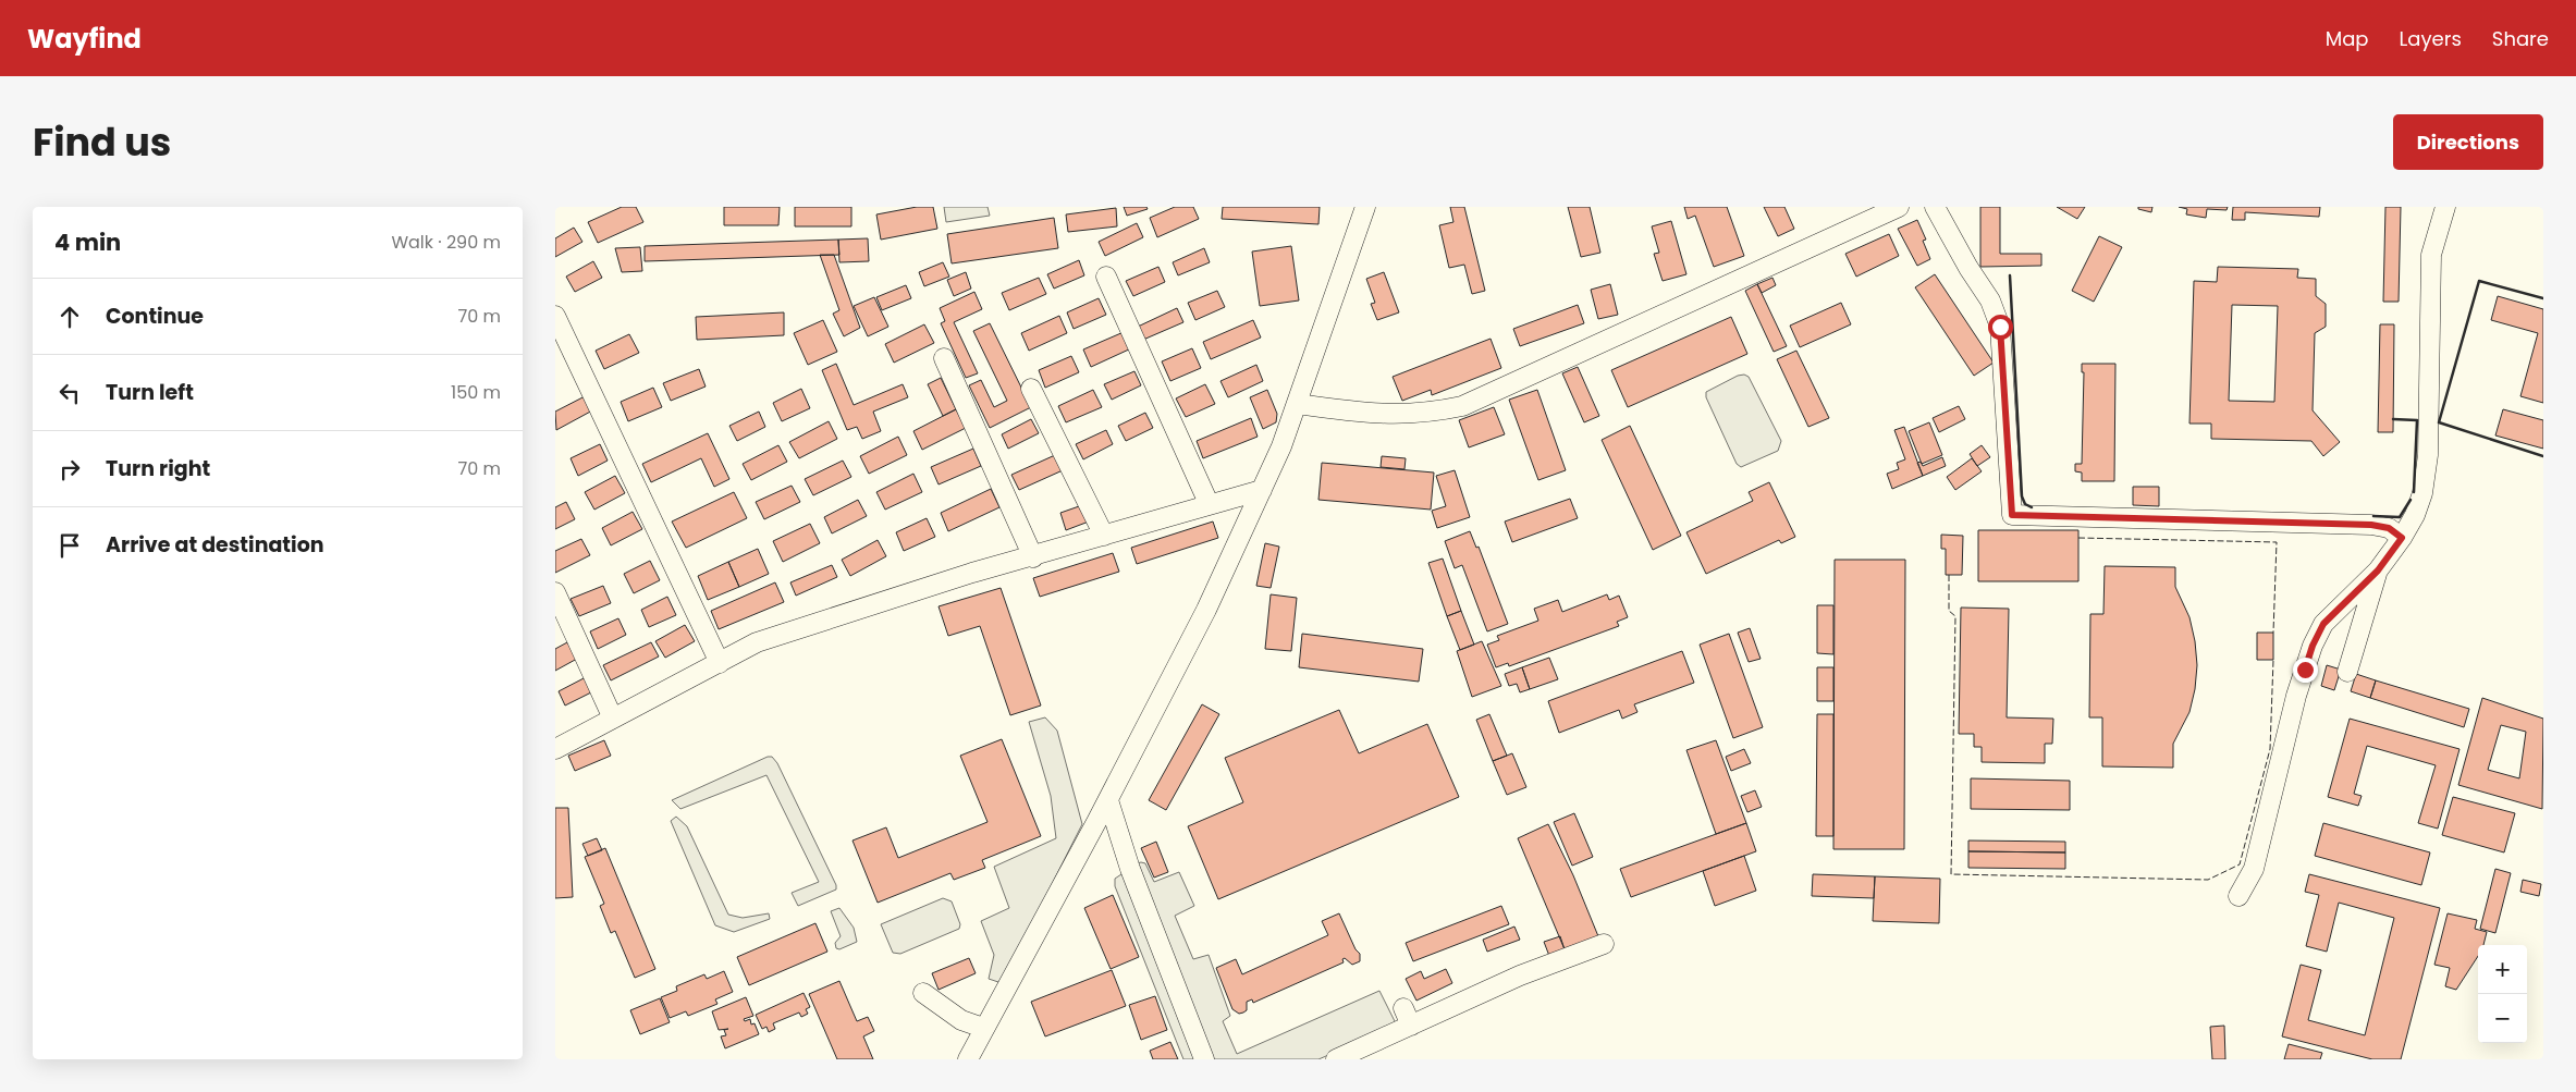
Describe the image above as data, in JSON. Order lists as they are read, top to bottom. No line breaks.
{"page":{"header":"Wayfind","nav":["Map","Layers","Share"],"title":"Find us","buttons":"Directions","heading":["4 min","Walk · 290 m"],"list":[["Continue","70 m"],["Turn left","150 m"],["Turn right","70 m"],"Arrive at destination"],"map_buttons":["+","−"]}}
